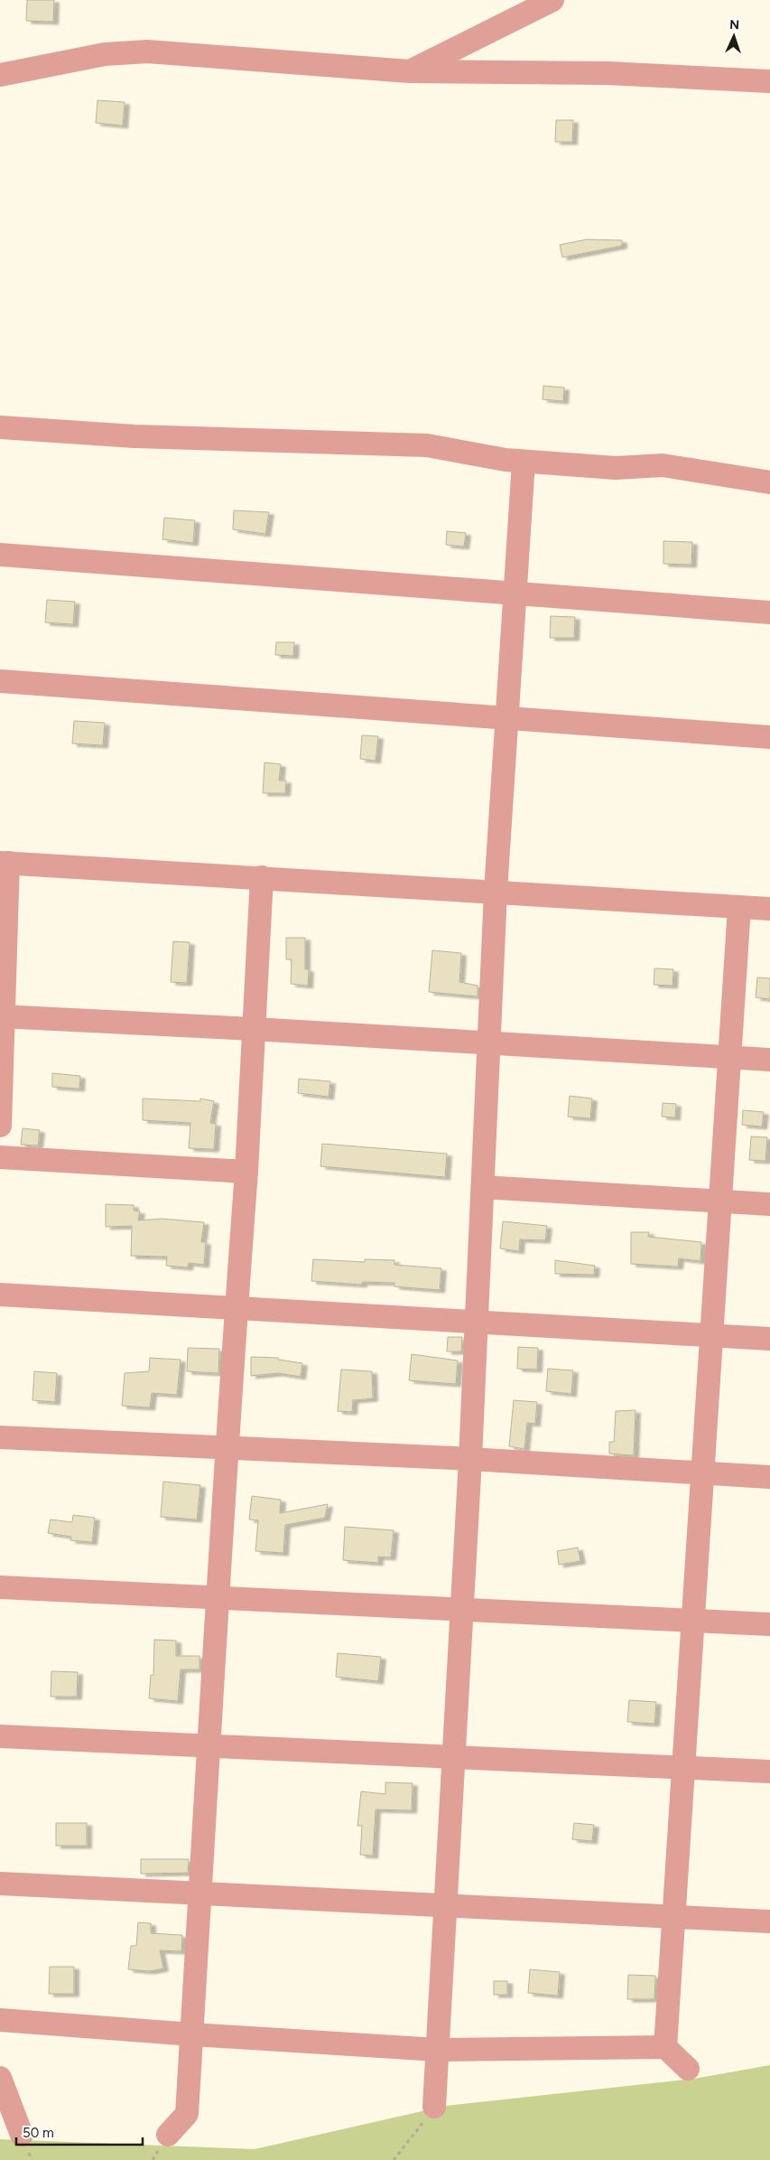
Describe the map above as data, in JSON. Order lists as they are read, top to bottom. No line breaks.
{"scale_bar":"50 m","north":"top"}
